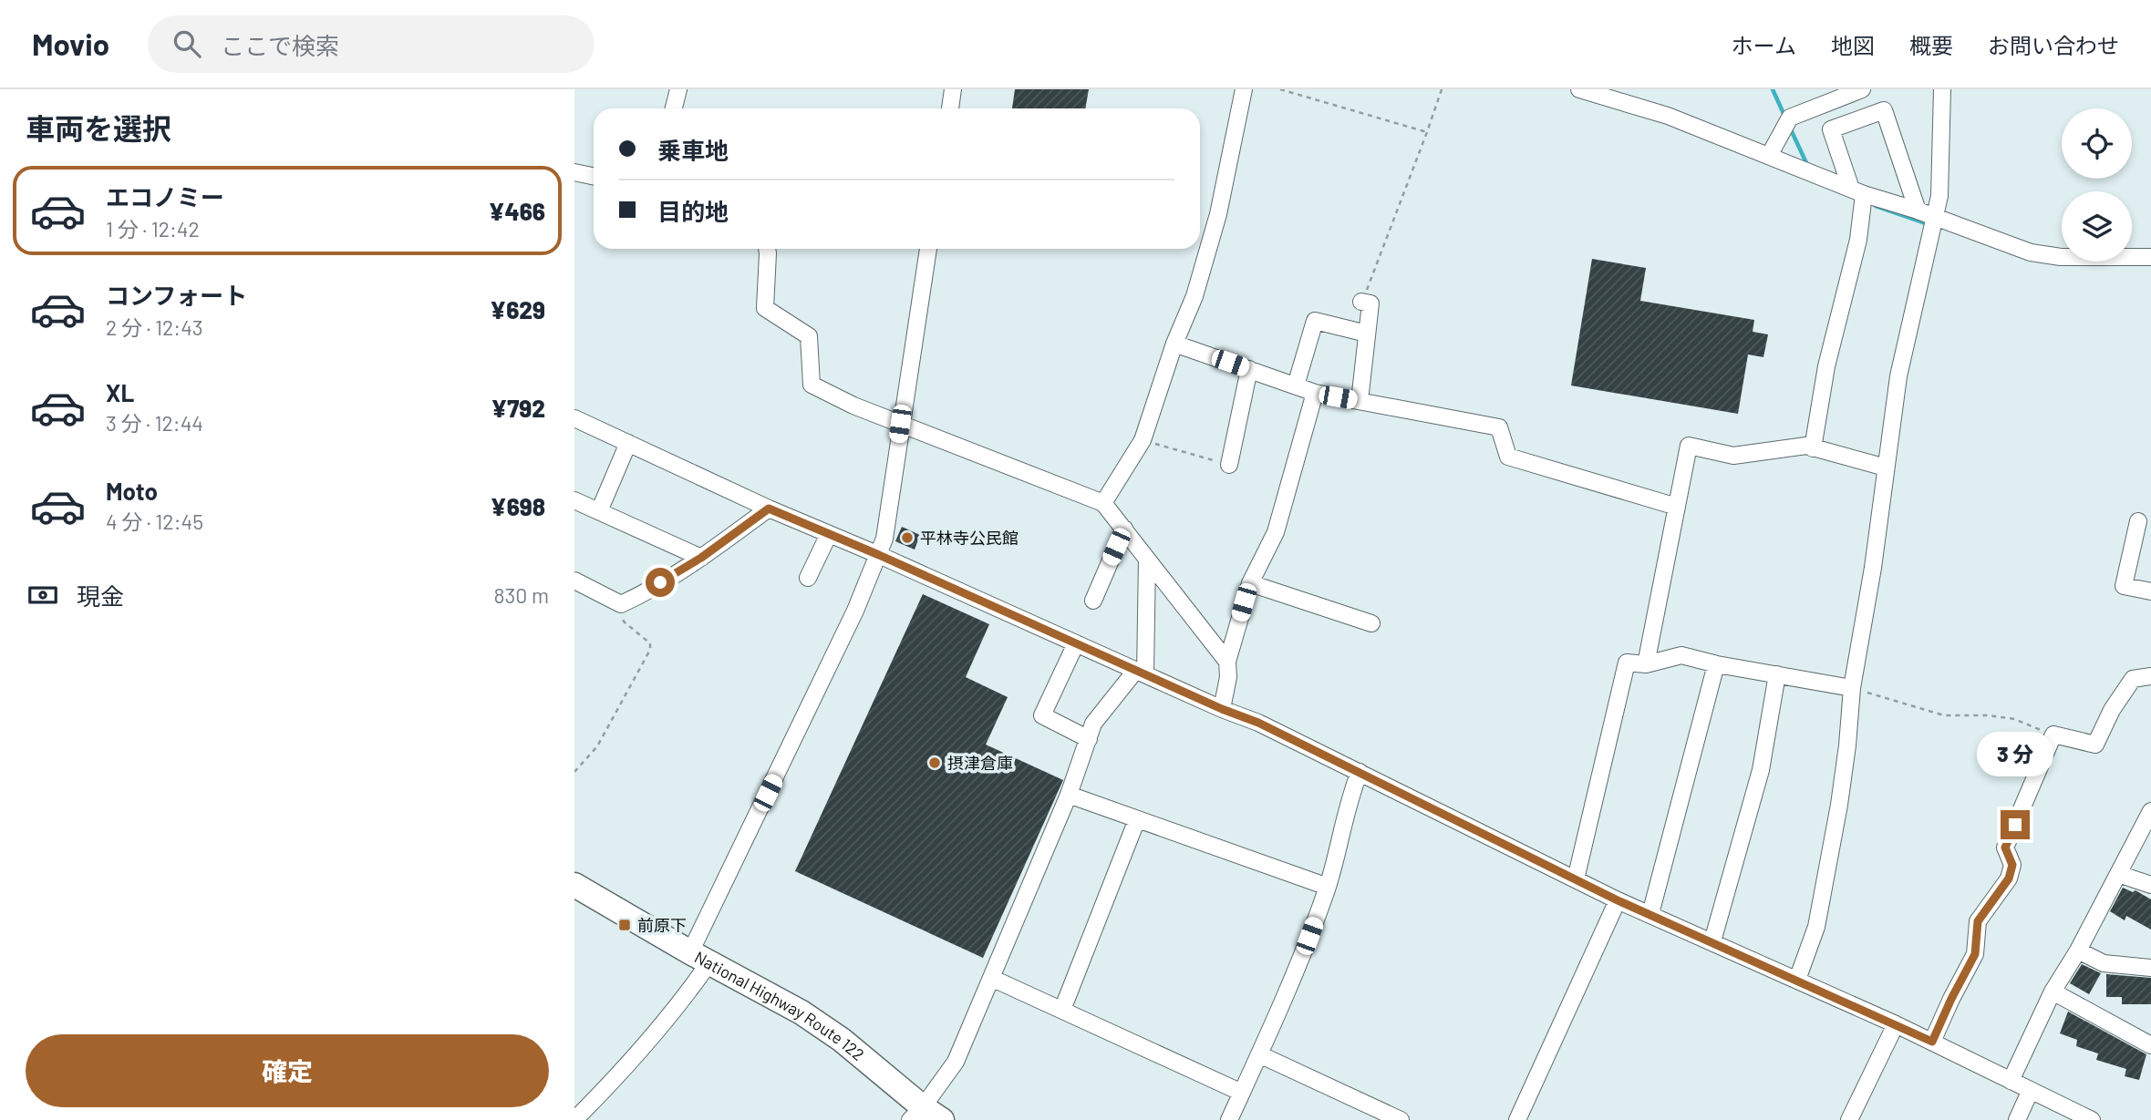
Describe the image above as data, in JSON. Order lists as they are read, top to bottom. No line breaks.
{"streets":{"highway":["National Highway Route 122"]},"places":{"other":["平林寺公民館","摂津倉庫"],"transit":["前原下"]},"page":{"header":"Movio","search":"ここで検索","nav":["ホーム","地図","概要","お問い合わせ"],"heading":"車両を選択","banner":["乗車地","目的地"],"list":[{"name":"エコノミー","note":"1 分 · 12:42","value":"¥466"},{"name":"コンフォート","note":"2 分 · 12:43","value":"¥629"},{"name":"XL","note":"3 分 · 12:44","value":"¥792"},{"name":"Moto","note":"4 分 · 12:45","value":"¥698"}],"pay":["現金","830 m"],"bubble":"3 分","buttons":"確定"}}
